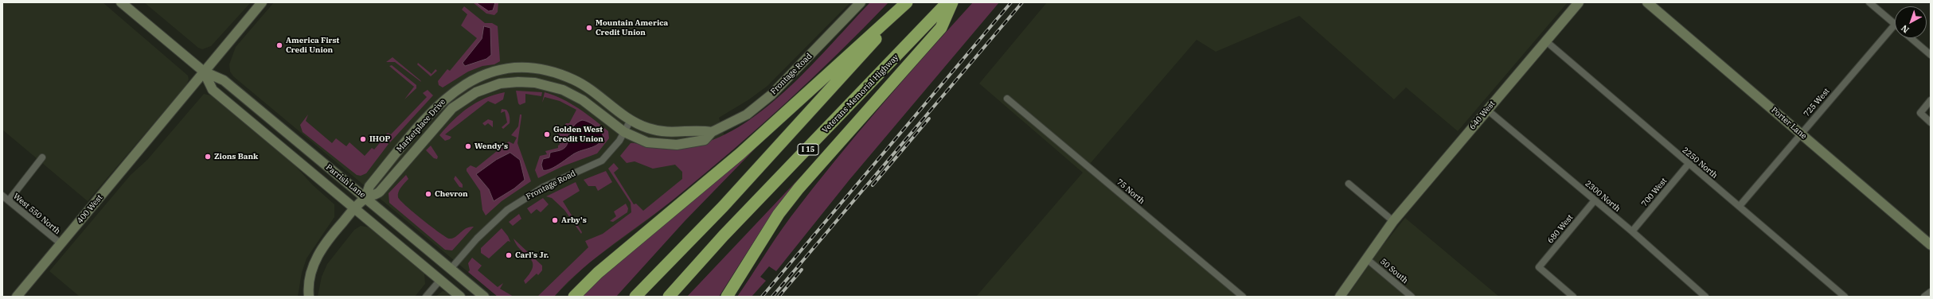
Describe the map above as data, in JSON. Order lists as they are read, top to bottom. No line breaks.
{"streets":{"highway":["Veterans Memorial Highway","I 15"],"street":["Frontage Road","725 West","640 West","Porter Lane","Marketplace Drive","2250 North","Parrish Lane","75 North","700 West","2300 North","400 West","West 550 North","680 West","50 South"]},"crossings":[["Frontage Road","Marketplace Drive"],["Frontage Road","Parrish Lane"],["725 West","Porter Lane"],["725 West","2250 North"],["640 West","2250 North"],["640 West","2300 North"],["640 West","50 South"],["Marketplace Drive","Parrish Lane"],["2250 North","700 West"],["Parrish Lane","400 West"],["700 West","2300 North"],["2300 North","680 West"],["400 West","West 550 North"]],"places":["Mountain America Credit Union","America First Credi Union","Golden West Credit Union","IHOP","Wendy's","Zions Bank","Chevron","Arby's","Carl's Jr."],"north":"bottom left"}
